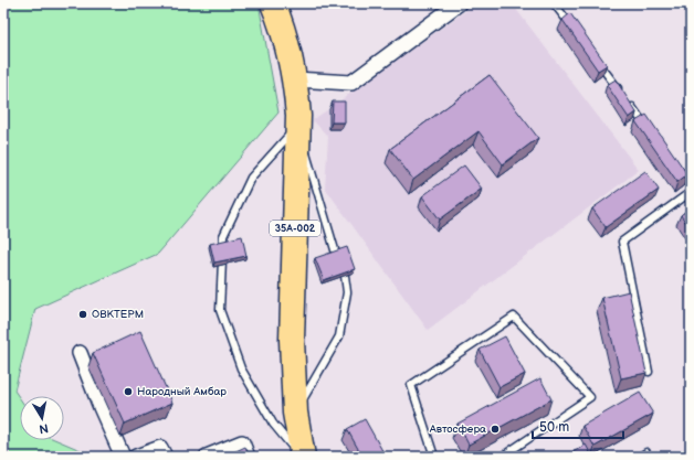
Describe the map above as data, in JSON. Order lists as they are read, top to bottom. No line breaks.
{"streets":{"highway":["35А-002"]},"places":["ОВКТЕРМ","Народный Амбар","Автосфера"],"scale_bar":"50 m","north":"bottom"}
